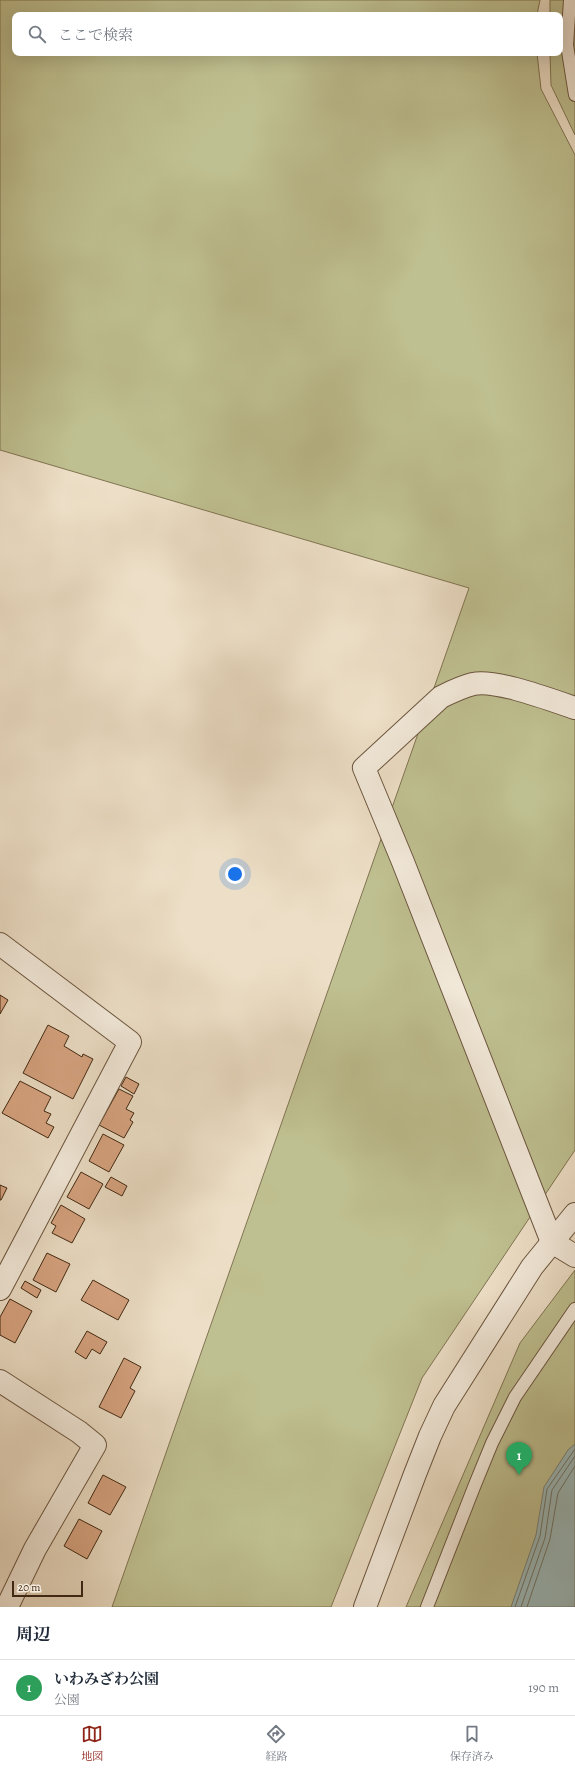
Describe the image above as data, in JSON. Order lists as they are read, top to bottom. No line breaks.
{"scale_bar":"20 m","page":{"search":"ここで検索","pins":"1","scale":"20 m","heading":"周辺","list":[{"mark":"1","name":"いわみざわ公園","note":"公園","value":"190 m"}],"nav":["地図","経路","保存済み"]}}
